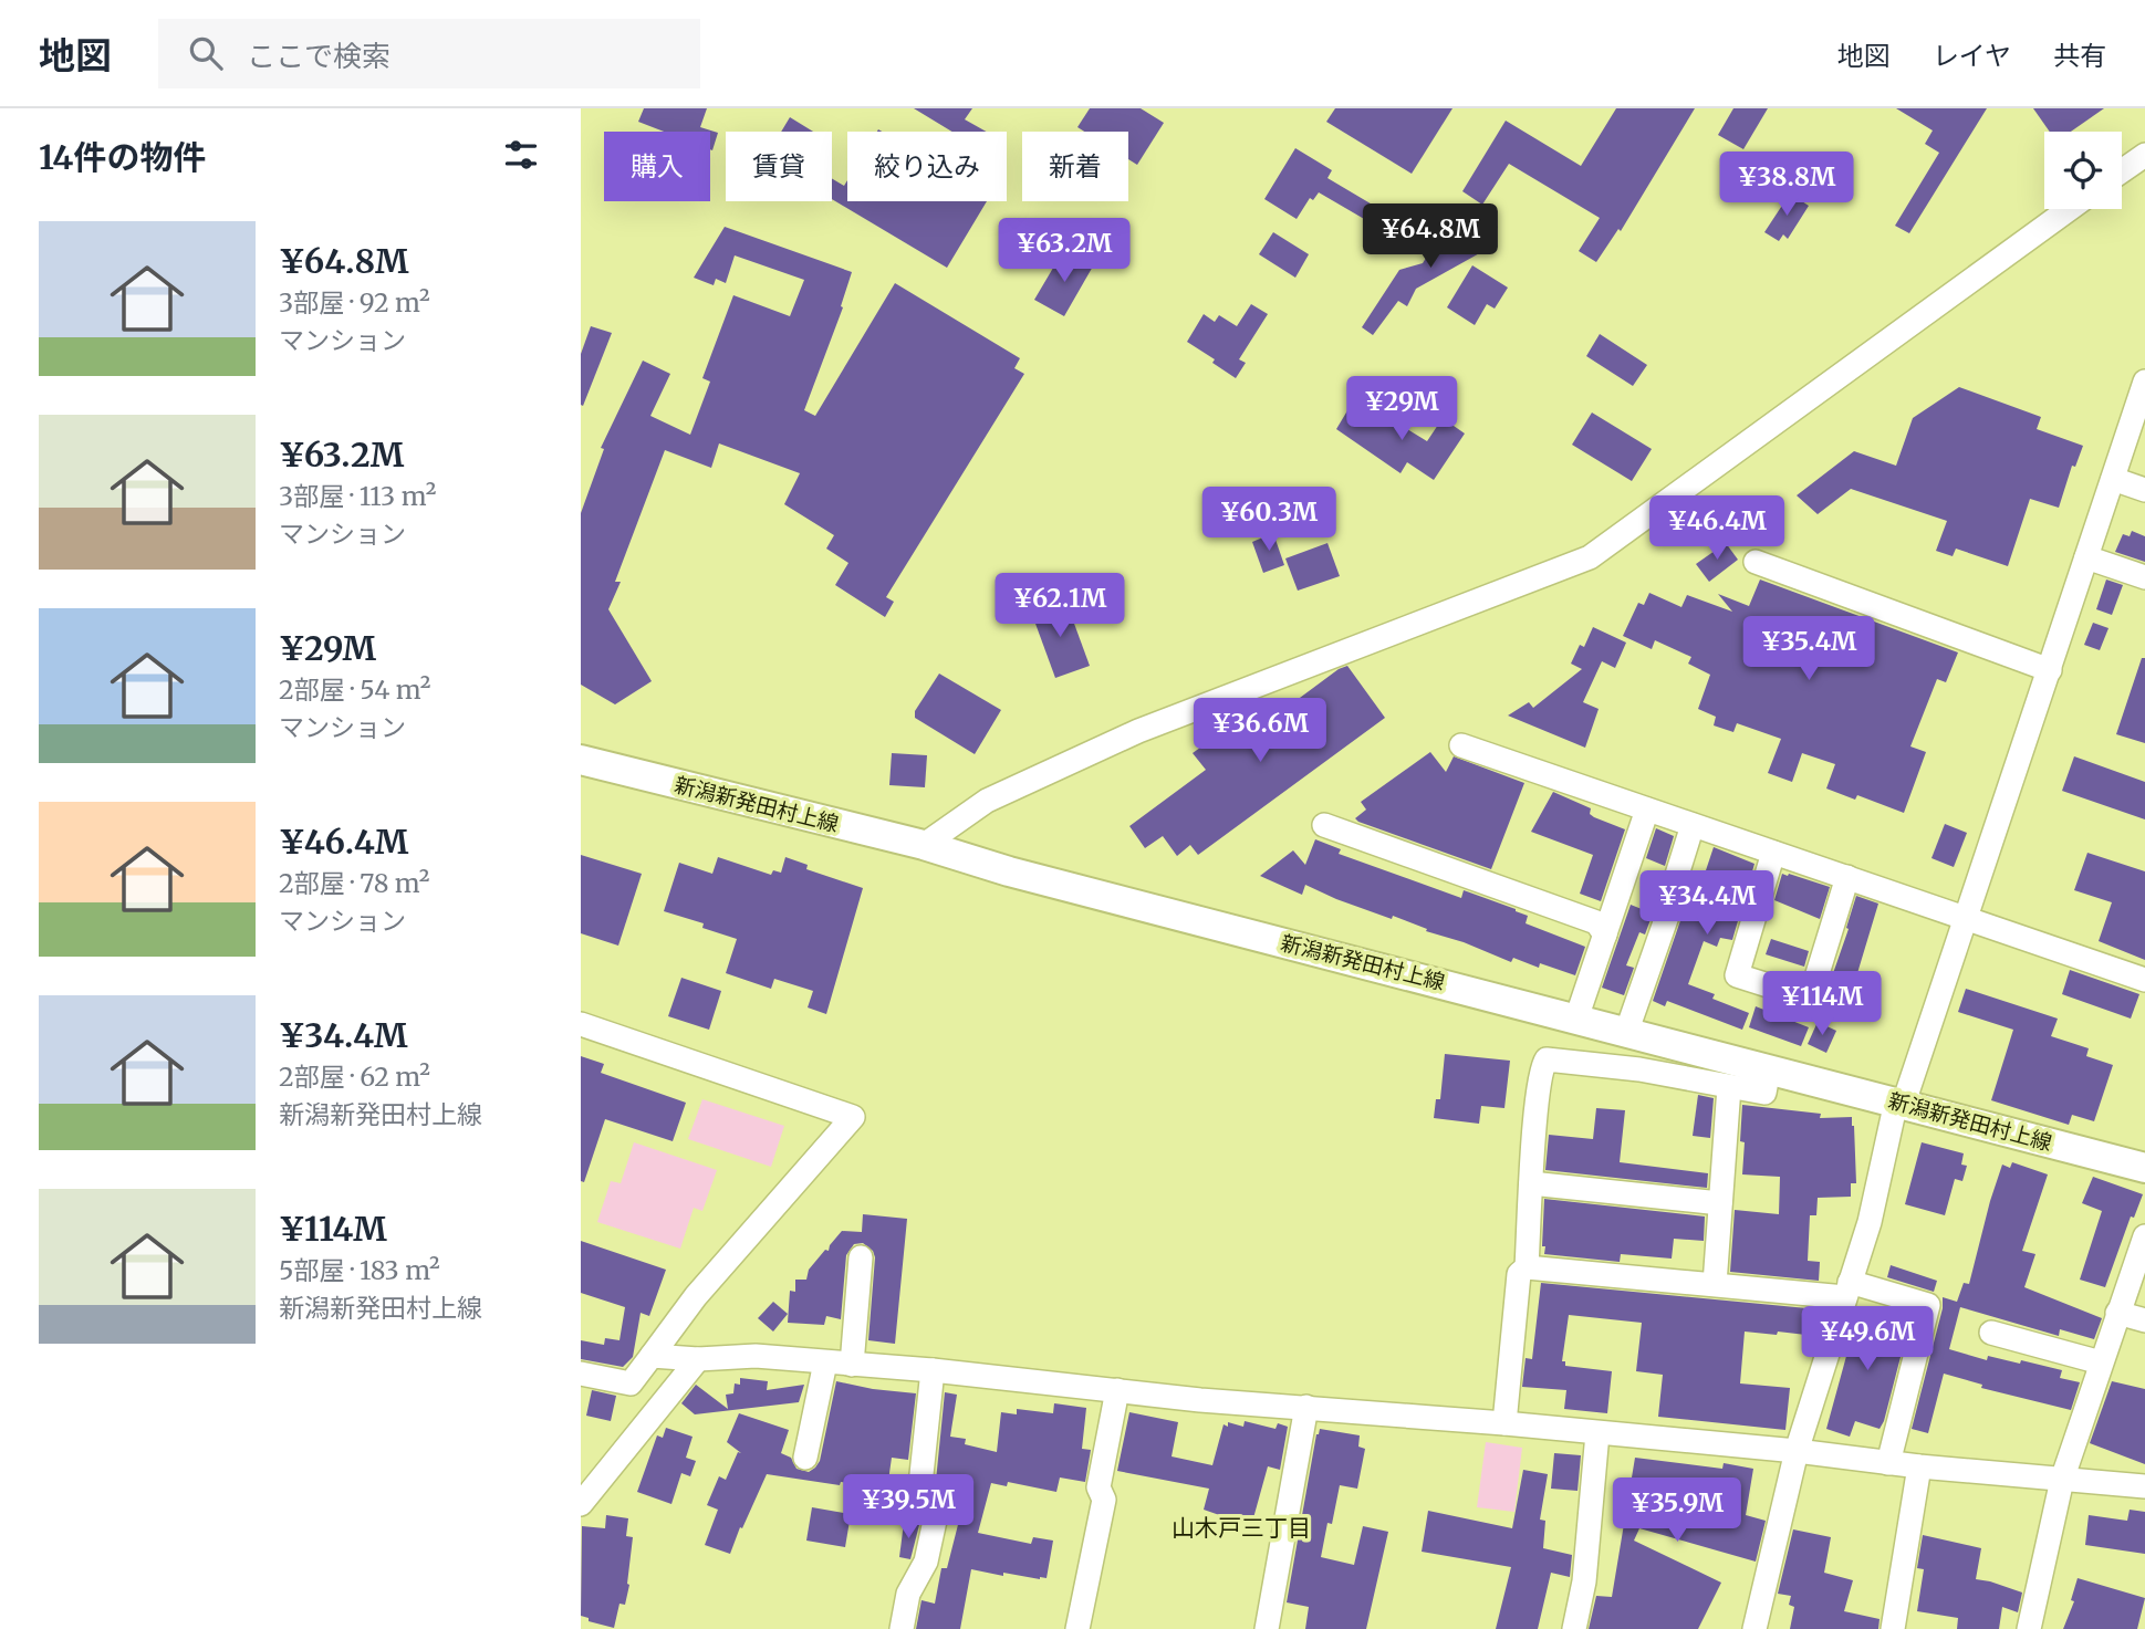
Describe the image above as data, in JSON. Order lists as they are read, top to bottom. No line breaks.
{"streets":{"main road":["新潟新発田村上線"]},"districts":["山木戸三丁目"],"page":{"header":"地図","search":"ここで検索","nav":["地図","レイヤ","共有"],"heading":"14件の物件","chip":["購入","賃貸","絞り込み","新着"],"price":["¥38.8M","¥64.8M","¥63.2M","¥29M","¥60.3M","¥46.4M","¥62.1M","¥35.4M","¥36.6M","¥34.4M","¥114M","¥49.6M","¥39.5M","¥35.9M"],"list":[{"name":"¥64.8M","note":"3部屋 · 92 m² · マンション"},{"name":"¥63.2M","note":"3部屋 · 113 m² · マンション"},{"name":"¥29M","note":"2部屋 · 54 m² · マンション"},{"name":"¥46.4M","note":"2部屋 · 78 m² · マンション"},{"name":"¥34.4M","note":"2部屋 · 62 m² · 新潟新発田村上線"},{"name":"¥114M","note":"5部屋 · 183 m² · 新潟新発田村上線"}]}}
